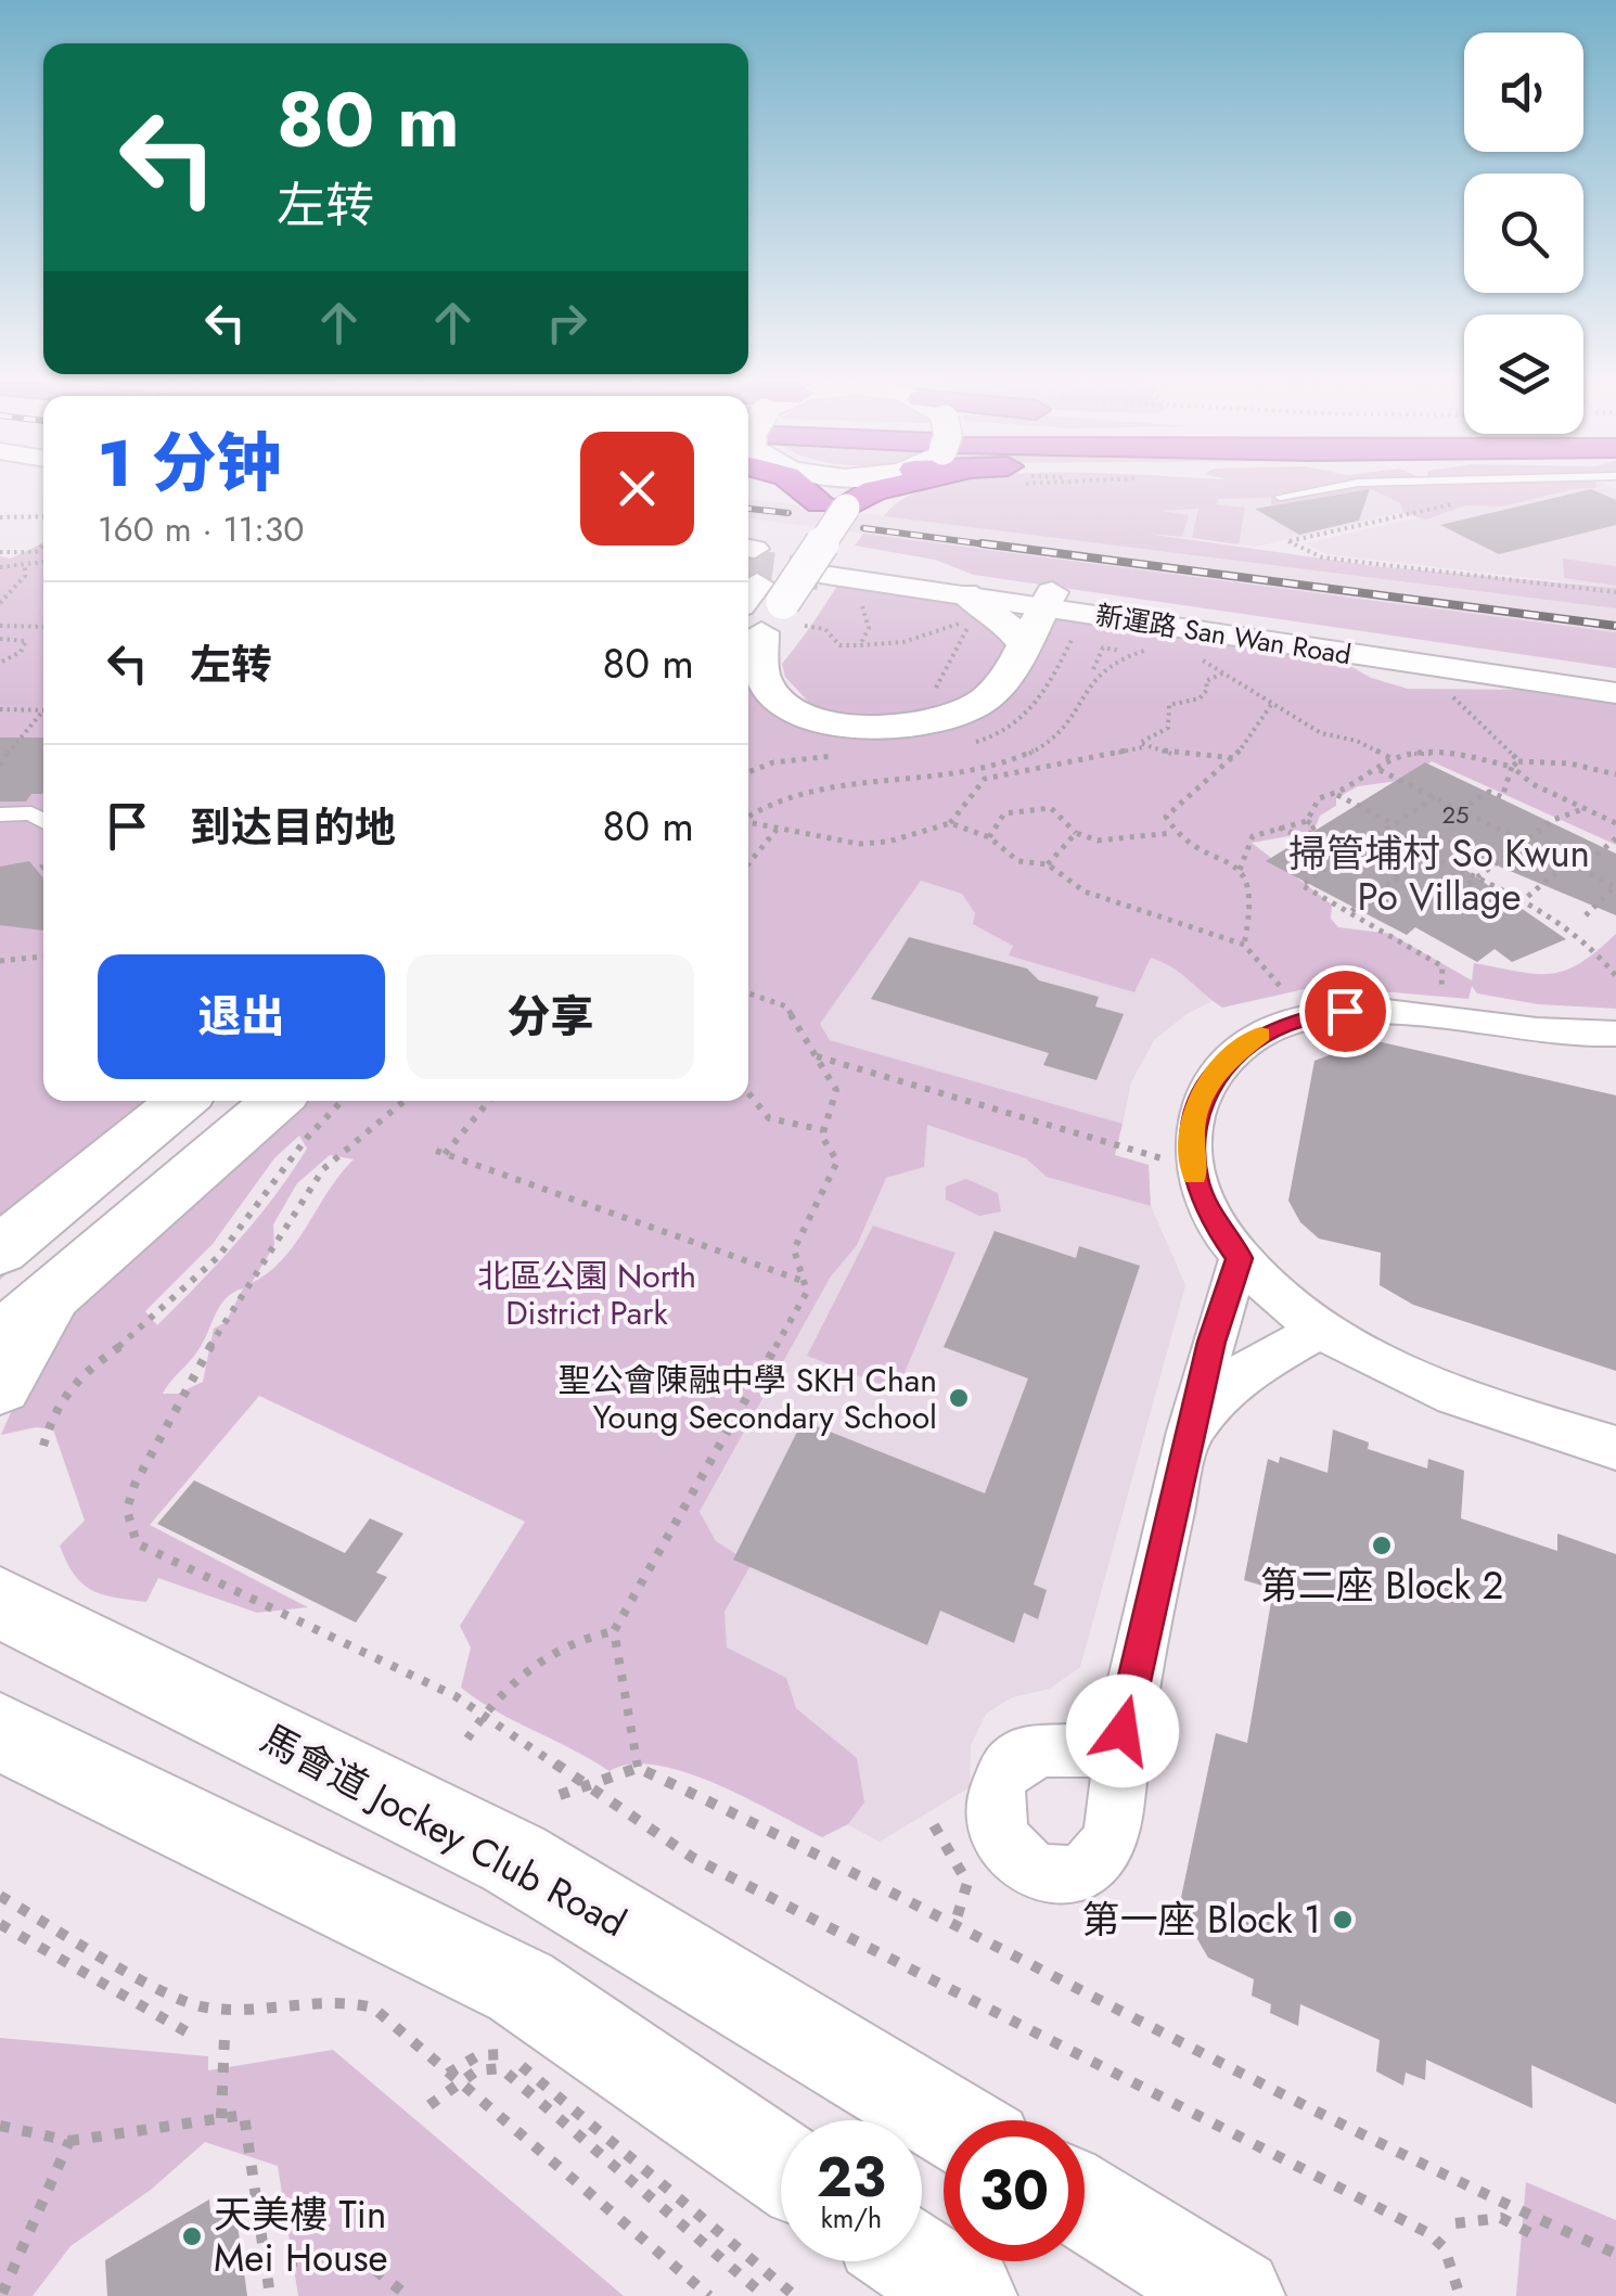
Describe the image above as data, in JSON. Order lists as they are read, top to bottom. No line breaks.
{"streets":{"main road":["馬會道 Jockey Club Road"],"street":["新運路 San Wan Road"]},"districts":["掃管埔村 So Kwun Po Village"],"parks":["北區公園 North District Park"],"places":["聖公會陳融中學 SKH Chan Young Secondary School","第二座 Block 2","第一座 Block 1","天美樓 Tin Mei House"],"house_numbers":["25"],"page":{"turn":["80 m","左转"],"heading":["1 分钟","160 m · 11:30"],"list":[{"name":"左转","value":"80 m"},{"name":"到达目的地","value":"80 m"}],"buttons":["退出","分享"],"speed":"23 km/h","limit":"30"}}
